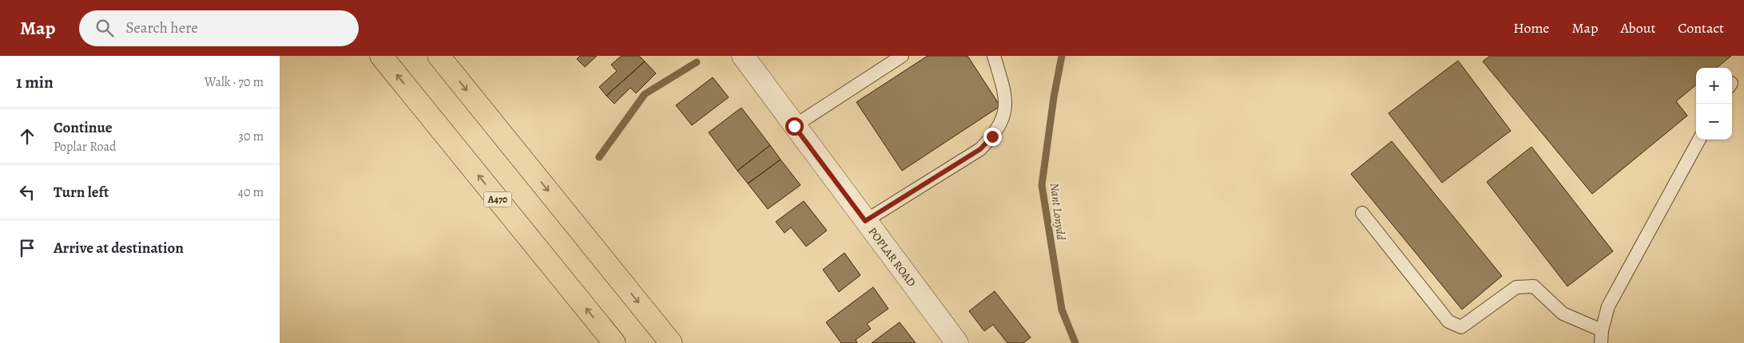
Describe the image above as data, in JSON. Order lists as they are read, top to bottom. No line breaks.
{"streets":{"highway":["A470"],"street":["POPLAR ROAD"]},"water":["Nant Lonydd"],"page":{"header":"Map","search":"Search here","nav":["Home","Map","About","Contact"],"heading":["1 min","Walk · 70 m"],"map_buttons":["+","−"],"list":[["Continue","Poplar Road","30 m"],["Turn left","40 m"],"Arrive at destination"]}}
